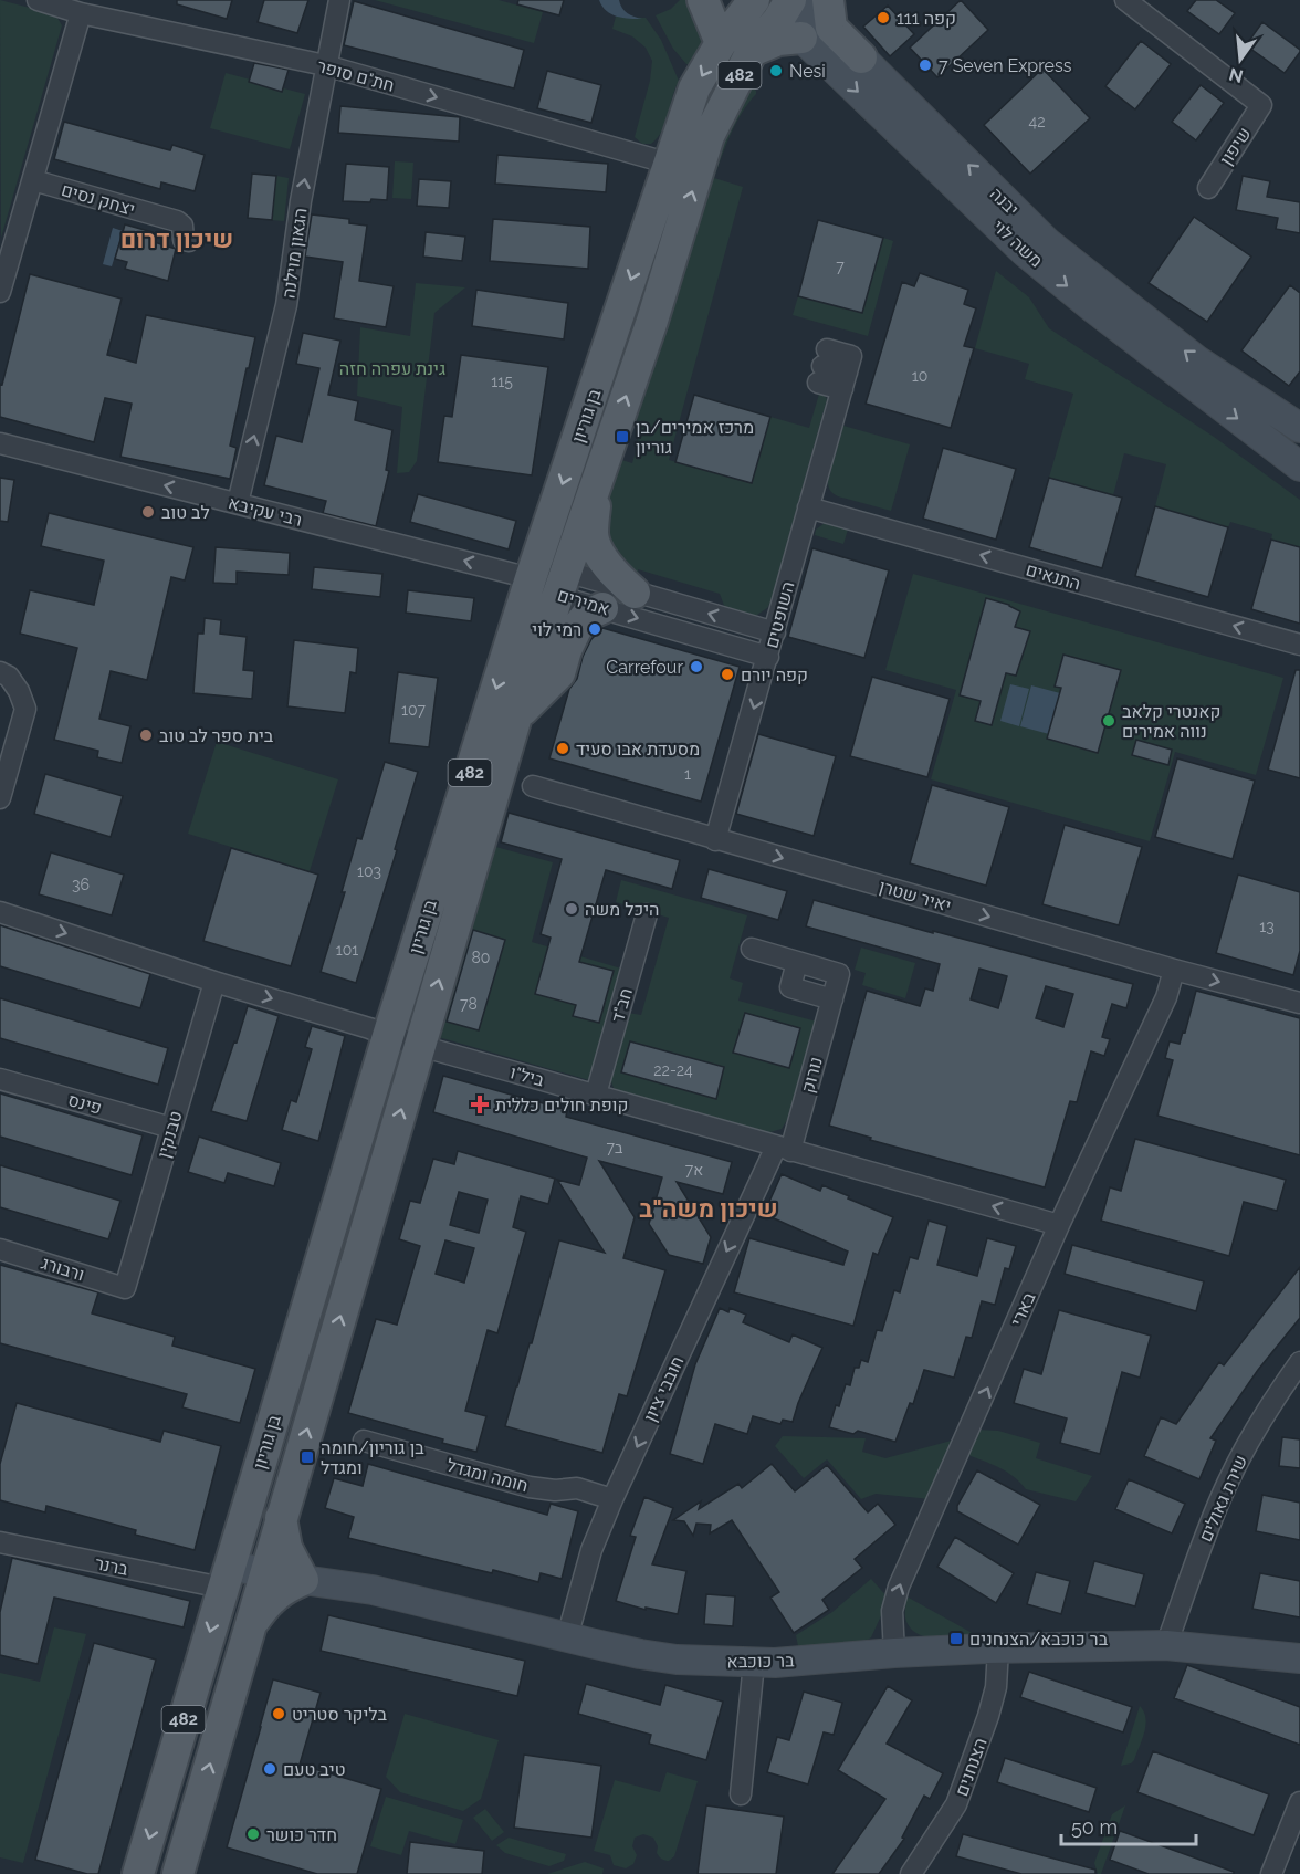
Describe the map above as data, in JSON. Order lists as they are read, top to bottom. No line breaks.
{"streets":{"main road":["482","בן גוריון"],"street":["חת\"ם סופר","שיפון","יצחק נסים","יבנה","משה לוי","הגאון מוילנה","רבי עקיבא","התנאים","אמירים","השופטים","יאיר שטרן","חב\"ד","נורוק","ביל\"ו","פינס","טבנקין","ורבורג","בארי","חובבי ציון","חומה ומגדל","שירת גאולים","ברנר","בר כוכבא","הצנחנים"]},"crossings":[["חת\"ם סופר","הגאון מוילנה"],["חת\"ם סופר","בן גוריון"],["יבנה","משה לוי"],["יבנה","בן גוריון"],["משה לוי","בן גוריון"],["הגאון מוילנה","רבי עקיבא"],["בן גוריון","רבי עקיבא"],["בן גוריון","אמירים"],["בן גוריון","ביל\"ו"],["בן גוריון","ברנר"],["בן גוריון","בר כוכבא"],["רבי עקיבא","אמירים"],["התנאים","השופטים"],["אמירים","השופטים"],["השופטים","יאיר שטרן"],["יאיר שטרן","בארי"],["חב\"ד","ביל\"ו"],["נורוק","ביל\"ו"],["נורוק","חובבי ציון"],["ביל\"ו","טבנקין"],["ביל\"ו","בארי"],["ביל\"ו","חובבי ציון"],["פינס","טבנקין"],["טבנקין","ורבורג"],["בארי","בר כוכבא"],["חובבי ציון","חומה ומגדל"],["חובבי ציון","בר כוכבא"],["שירת גאולים","בר כוכבא"],["ברנר","בר כוכבא"],["בר כוכבא","הצנחנים"]],"one_way":["חת\"ם סופר","יבנה","משה לוי","הגאון מוילנה","רבי עקיבא","התנאים","השופטים","יאיר שטרן","בארי","חובבי ציון"],"districts":["שיכון דרום","שיכון משה\"ב"],"parks":["גינת עפרה חזה"],"places":{"other":["קפה 111","7 Seven Express","Nesi","לב טוב","רמי לוי","Carrefour","קפה יורם","קאנטרי קלאב נווה אמירים","בית ספר לב טוב","מסעדת אבו סעיד","היכל משה","בליקר סטריט","טיב טעם","חדר כושר"],"transit":["מרכז אמירים/בן גוריון","בן גוריון/חומה ומגדל","בר כוכבא/הצנחנים"],"health":["קופת חולים כללית"]},"house_numbers":["42","7","10","115","107","1","103","36","13","101","80","78","22-24","7ב","7א"],"scale_bar":"50 m","north":"bottom"}
